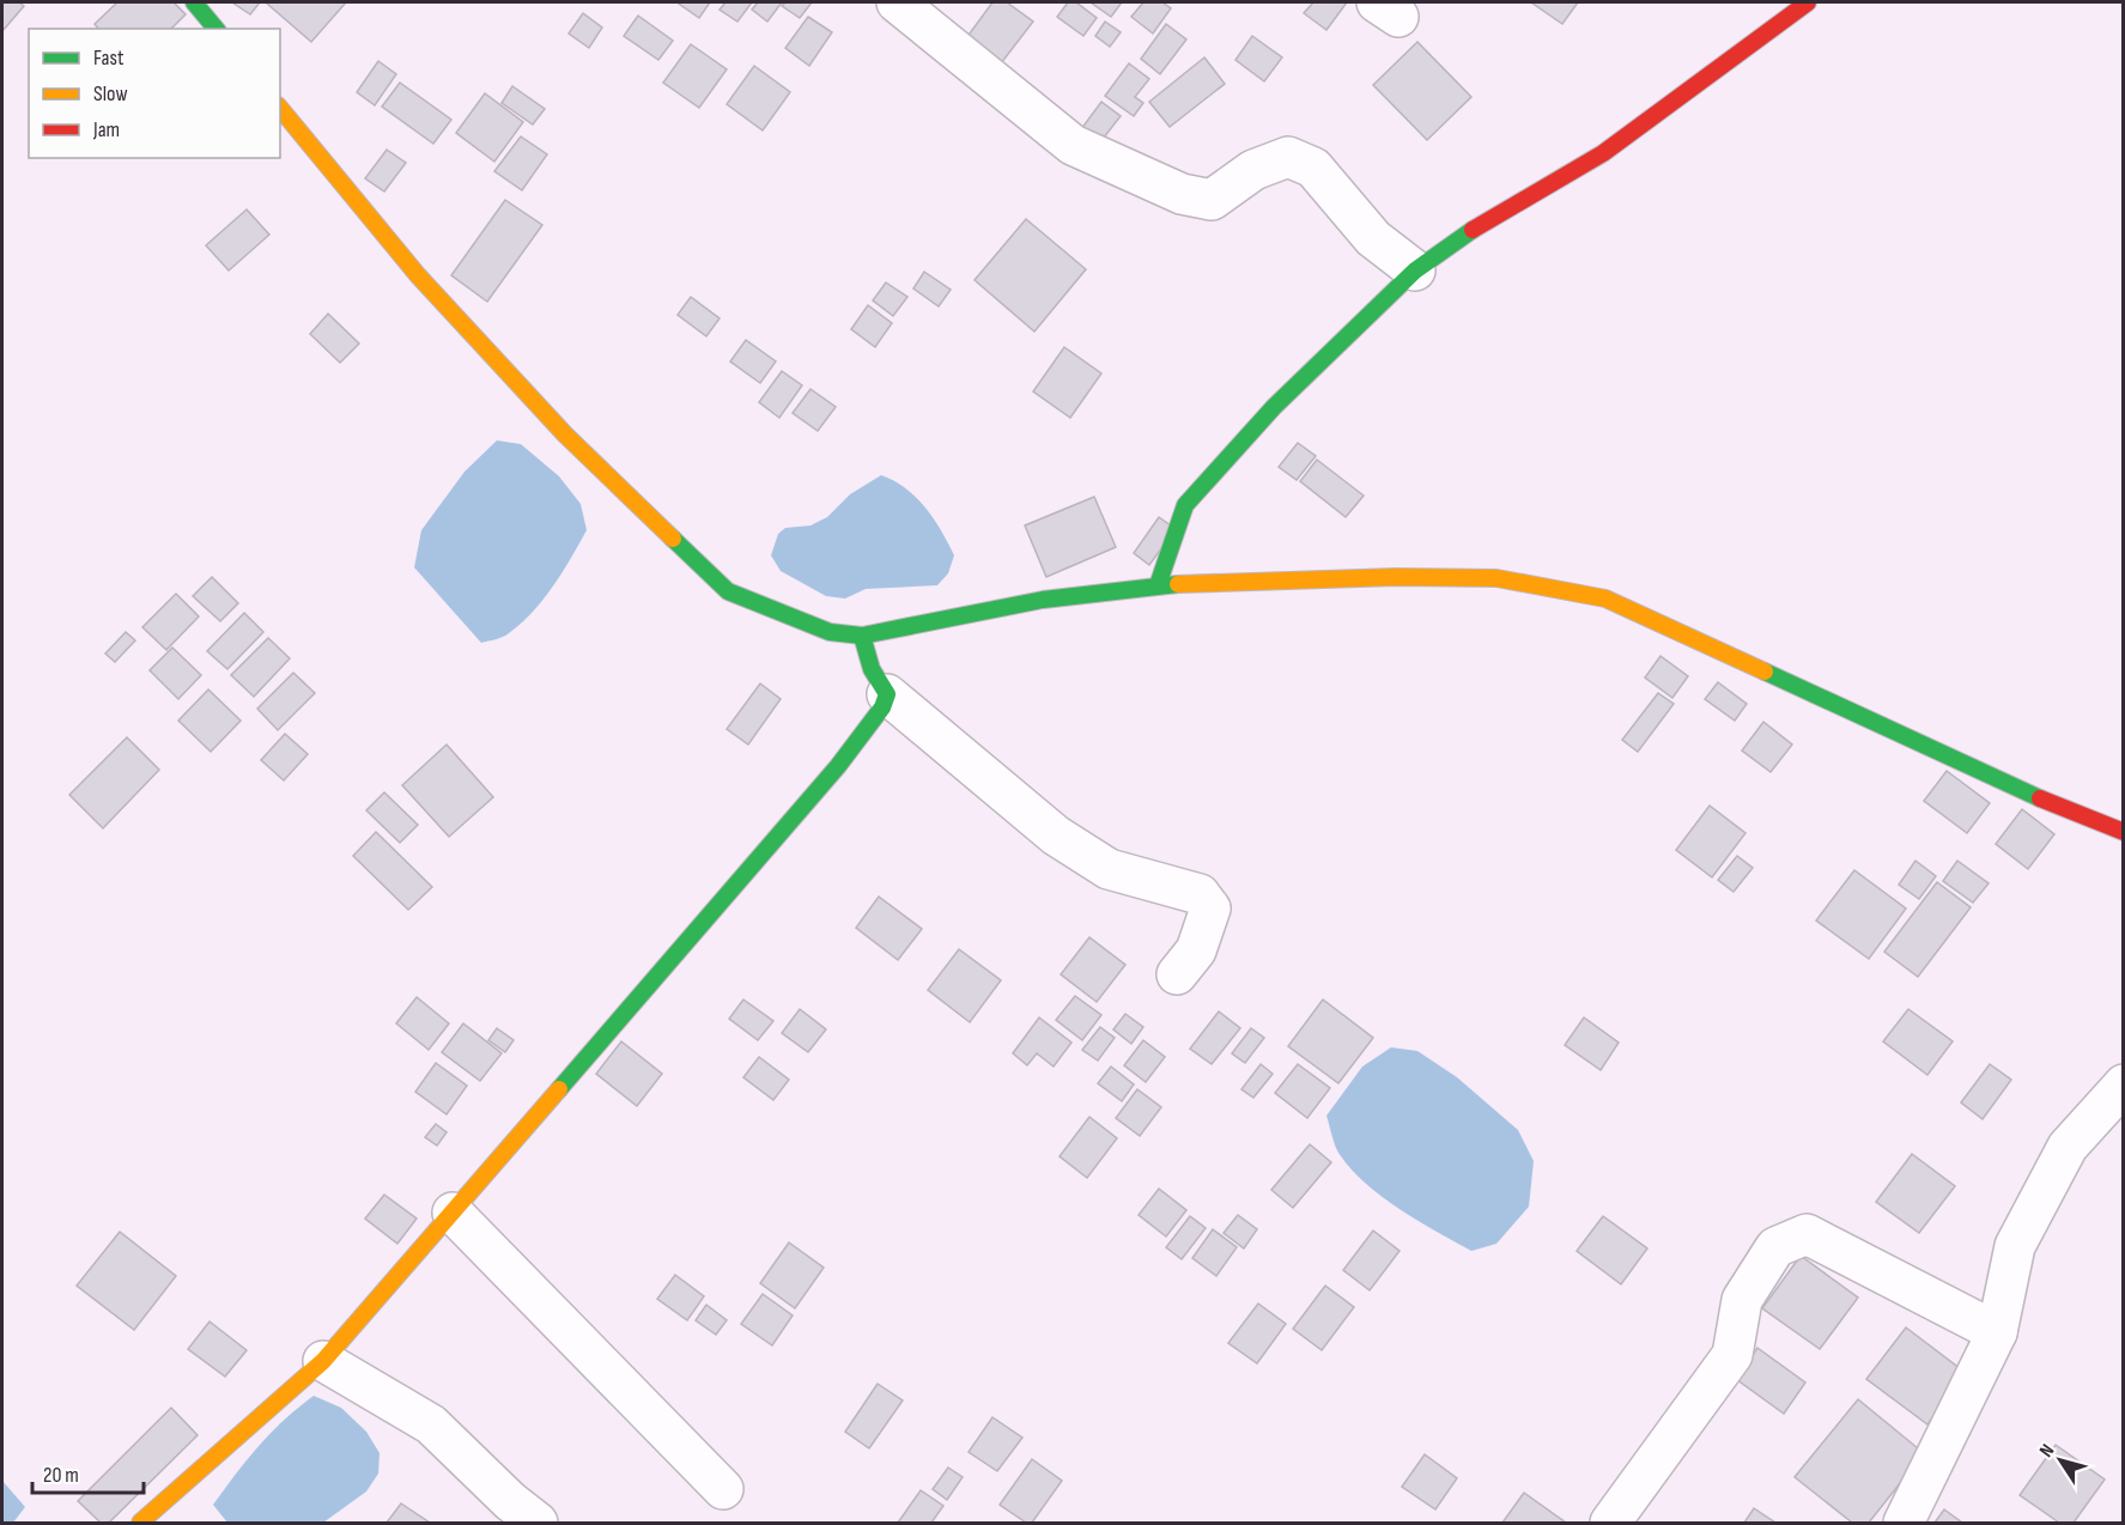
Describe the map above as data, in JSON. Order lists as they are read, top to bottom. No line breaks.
{"legend":["Fast","Slow","Jam"],"scale_bar":"20 m","north":"top left"}
